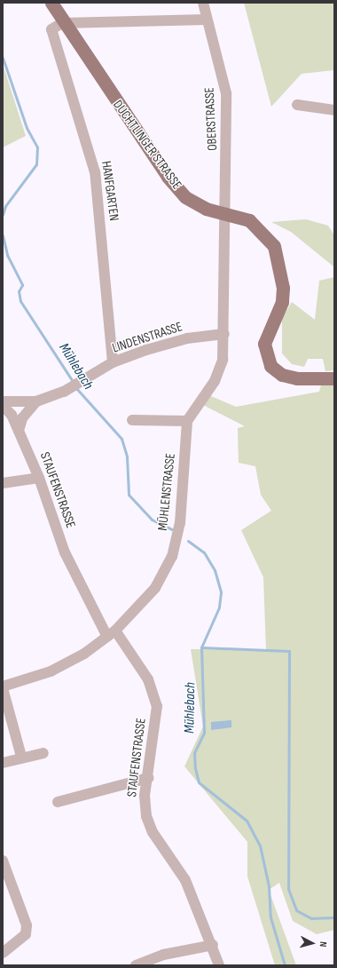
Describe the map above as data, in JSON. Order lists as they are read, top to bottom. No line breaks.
{"streets":{"main road":["DUCHTLINGER STRASSE"],"street":["OBERSTRASSE","HANFGARTEN","LINDENSTRASSE","STAUFENSTRASSE","MÜHLENSTRASSE"]},"crossings":[["OBERSTRASSE","DUCHTLINGER STRASSE"],["OBERSTRASSE","MÜHLENSTRASSE"],["DUCHTLINGER STRASSE","HANFGARTEN"],["DUCHTLINGER STRASSE","MÜHLENSTRASSE"],["HANFGARTEN","LINDENSTRASSE"],["LINDENSTRASSE","MÜHLENSTRASSE"],["STAUFENSTRASSE","MÜHLENSTRASSE"]],"water":["Mühlebach"],"north":"right"}
